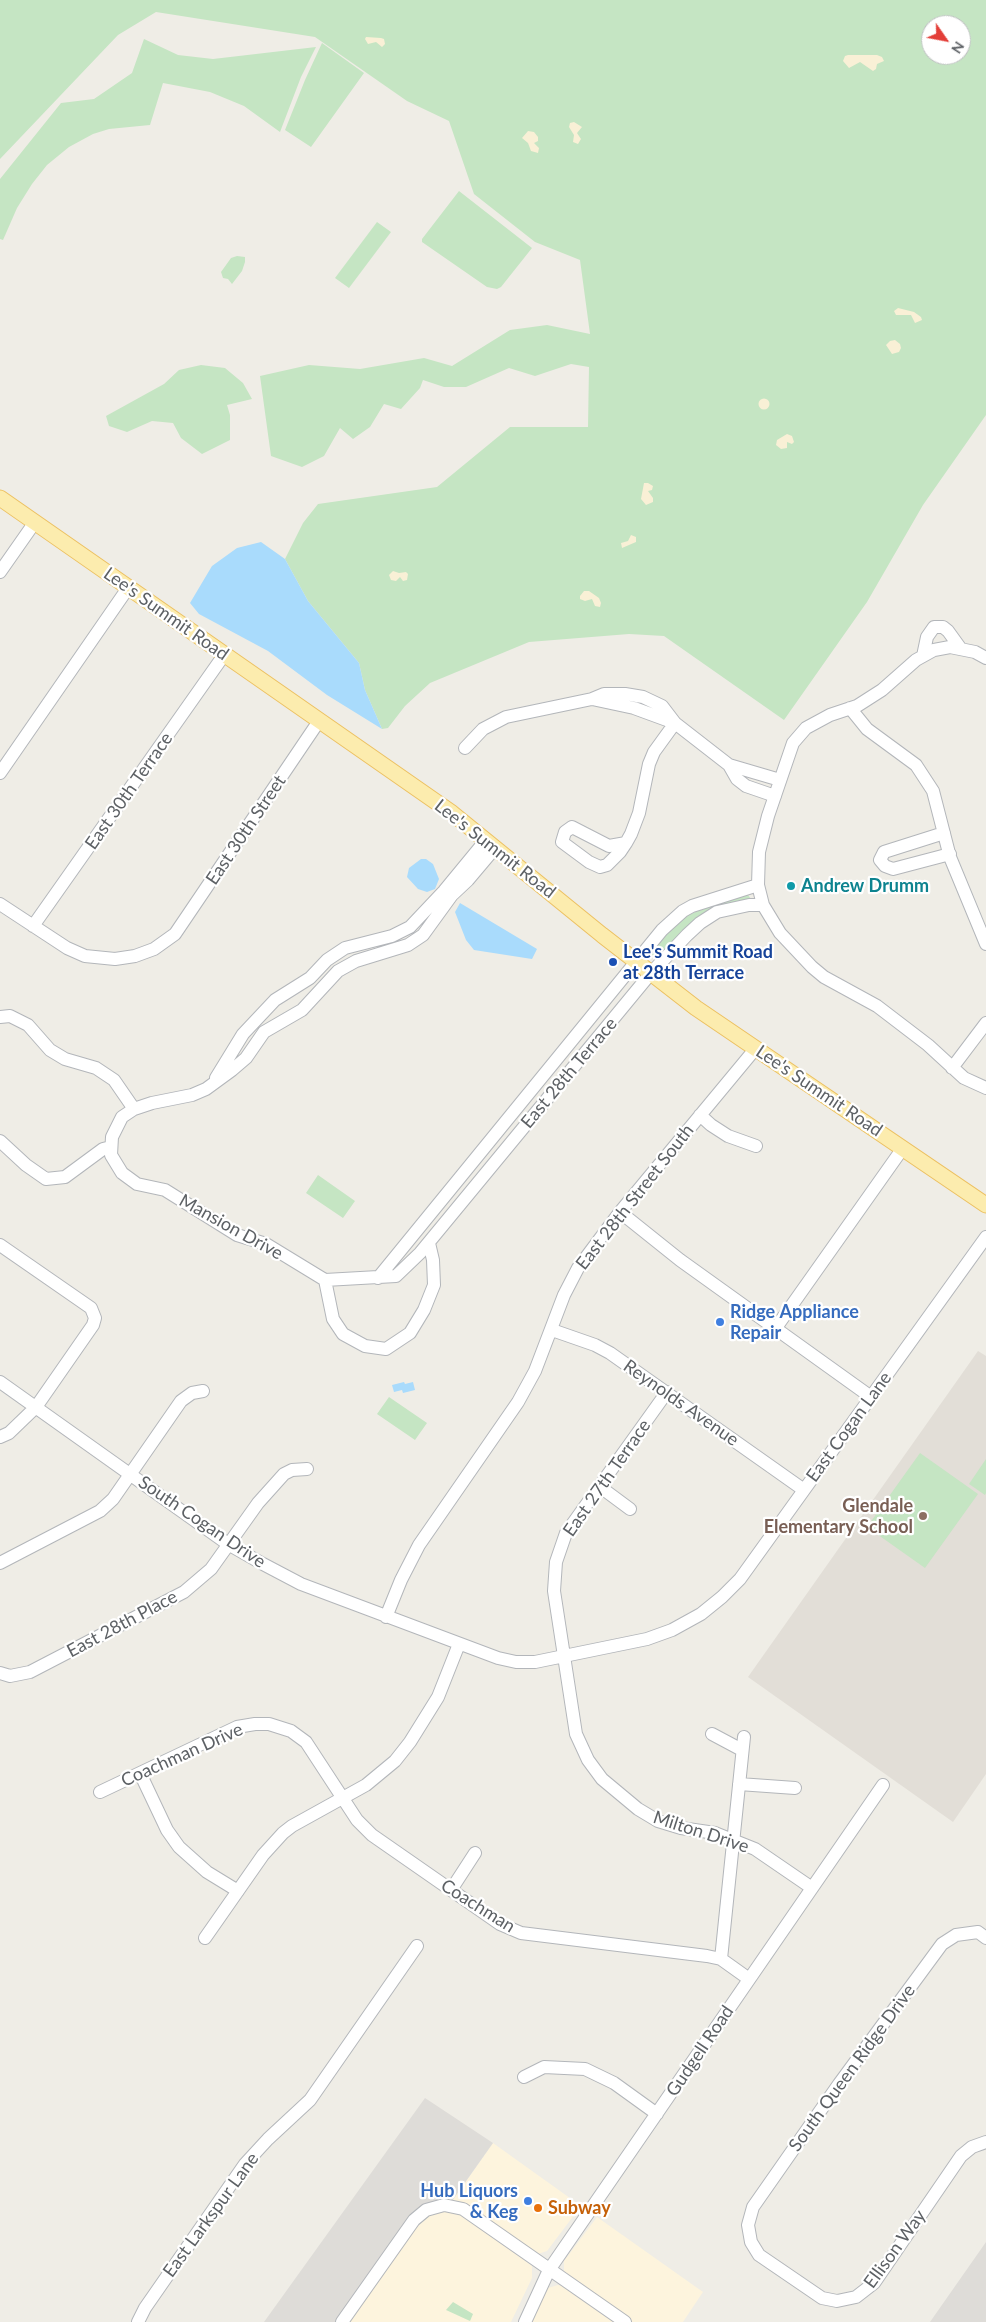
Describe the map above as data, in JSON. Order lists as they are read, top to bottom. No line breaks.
{"streets":{"main road":["Lee's Summit Road"],"street":["East 30th Terrace","East 30th Street","East 28th Terrace","East 28th Street South","Mansion Drive","Reynolds Avenue","East Cogan Lane","East 27th Terrace","South Cogan Drive","East 28th Place","Coachman Drive","Milton Drive","Coachman","Gudgell Road","South Queen Ridge Drive","East Larkspur Lane","Ellison Way"]},"crossings":[["Lee's Summit Road","East 30th Terrace"],["Lee's Summit Road","East 30th Street"],["Lee's Summit Road","East 28th Terrace"],["Lee's Summit Road","East 28th Street South"],["East 30th Terrace","East 30th Street"],["East 28th Terrace","Mansion Drive"],["East 28th Street South","Reynolds Avenue"],["East 28th Street South","South Cogan Drive"],["Reynolds Avenue","East Cogan Lane"],["Reynolds Avenue","East 27th Terrace"],["East Cogan Lane","East 27th Terrace"],["East Cogan Lane","South Cogan Drive"],["East Cogan Lane","Milton Drive"],["East 27th Terrace","South Cogan Drive"],["East 27th Terrace","Milton Drive"],["South Cogan Drive","East 28th Place"],["South Cogan Drive","Milton Drive"],["Coachman Drive","Coachman"],["Milton Drive","Gudgell Road"],["Coachman","Gudgell Road"],["South Queen Ridge Drive","Ellison Way"]],"places":["Andrew Drumm","Lee's Summit Road at 28th Terrace","Ridge Appliance Repair","Glendale Elementary School","Hub Liquors & Keg","Subway"],"north":"bottom right"}
